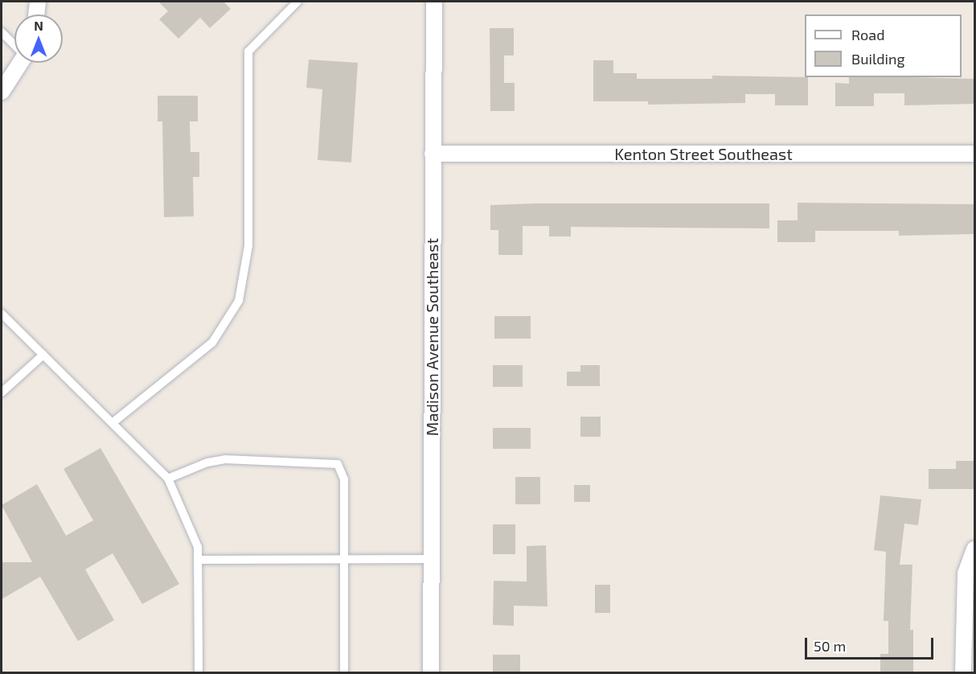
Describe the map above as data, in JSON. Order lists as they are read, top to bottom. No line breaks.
{"streets":{"street":["Kenton Street Southeast","Madison Avenue Southeast"]},"crossings":[["Kenton Street Southeast","Madison Avenue Southeast"]],"legend":["Road","Building"],"scale_bar":"50 m","north":"top"}
